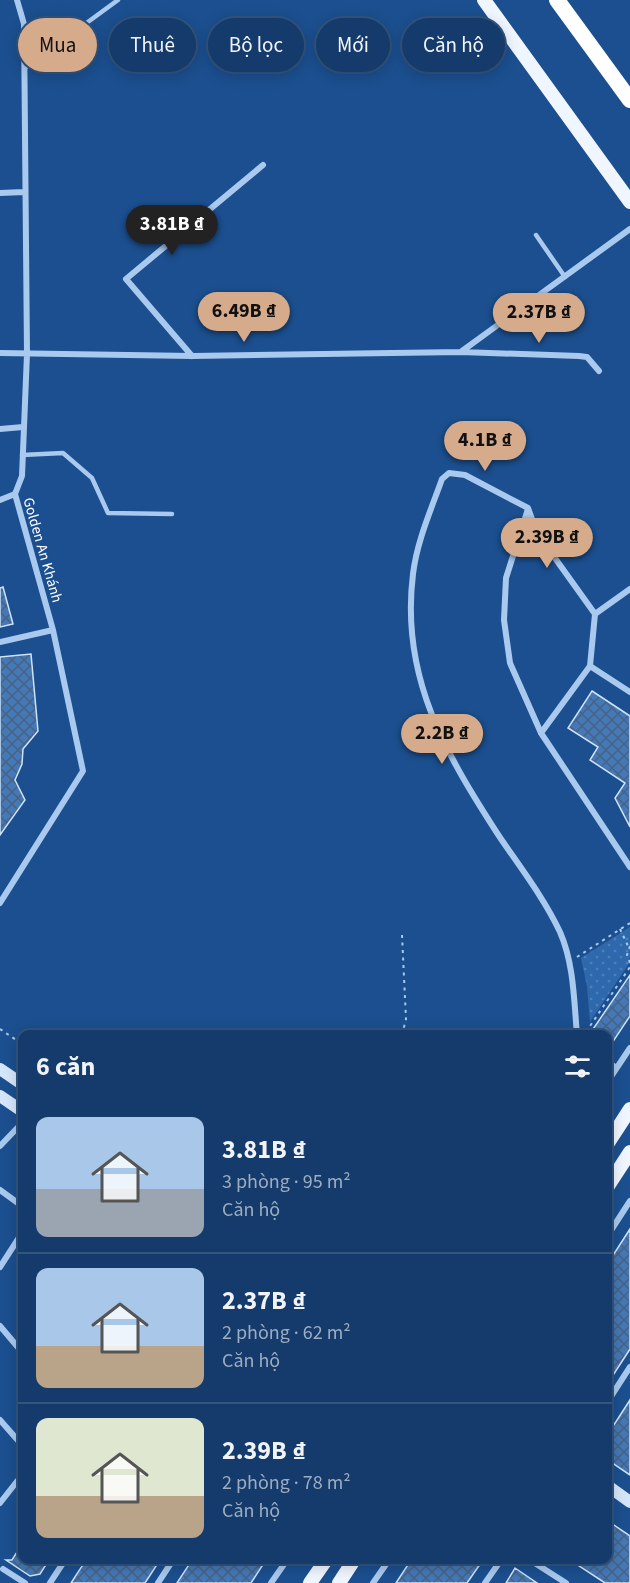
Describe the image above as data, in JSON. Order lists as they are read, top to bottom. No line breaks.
{"streets":{"street":["Golden An Khánh"]},"page":{"chip":["Mua","Thuê","Bộ lọc","Mới","Căn hộ"],"price":["3.81B ₫","6.49B ₫","2.37B ₫","4.1B ₫","2.39B ₫","2.2B ₫"],"heading":"6 căn","list":[{"name":"3.81B ₫","note":"3 phòng · 95 m² · Căn hộ"},{"name":"2.37B ₫","note":"2 phòng · 62 m² · Căn hộ"},{"name":"2.39B ₫","note":"2 phòng · 78 m² · Căn hộ"}]}}
